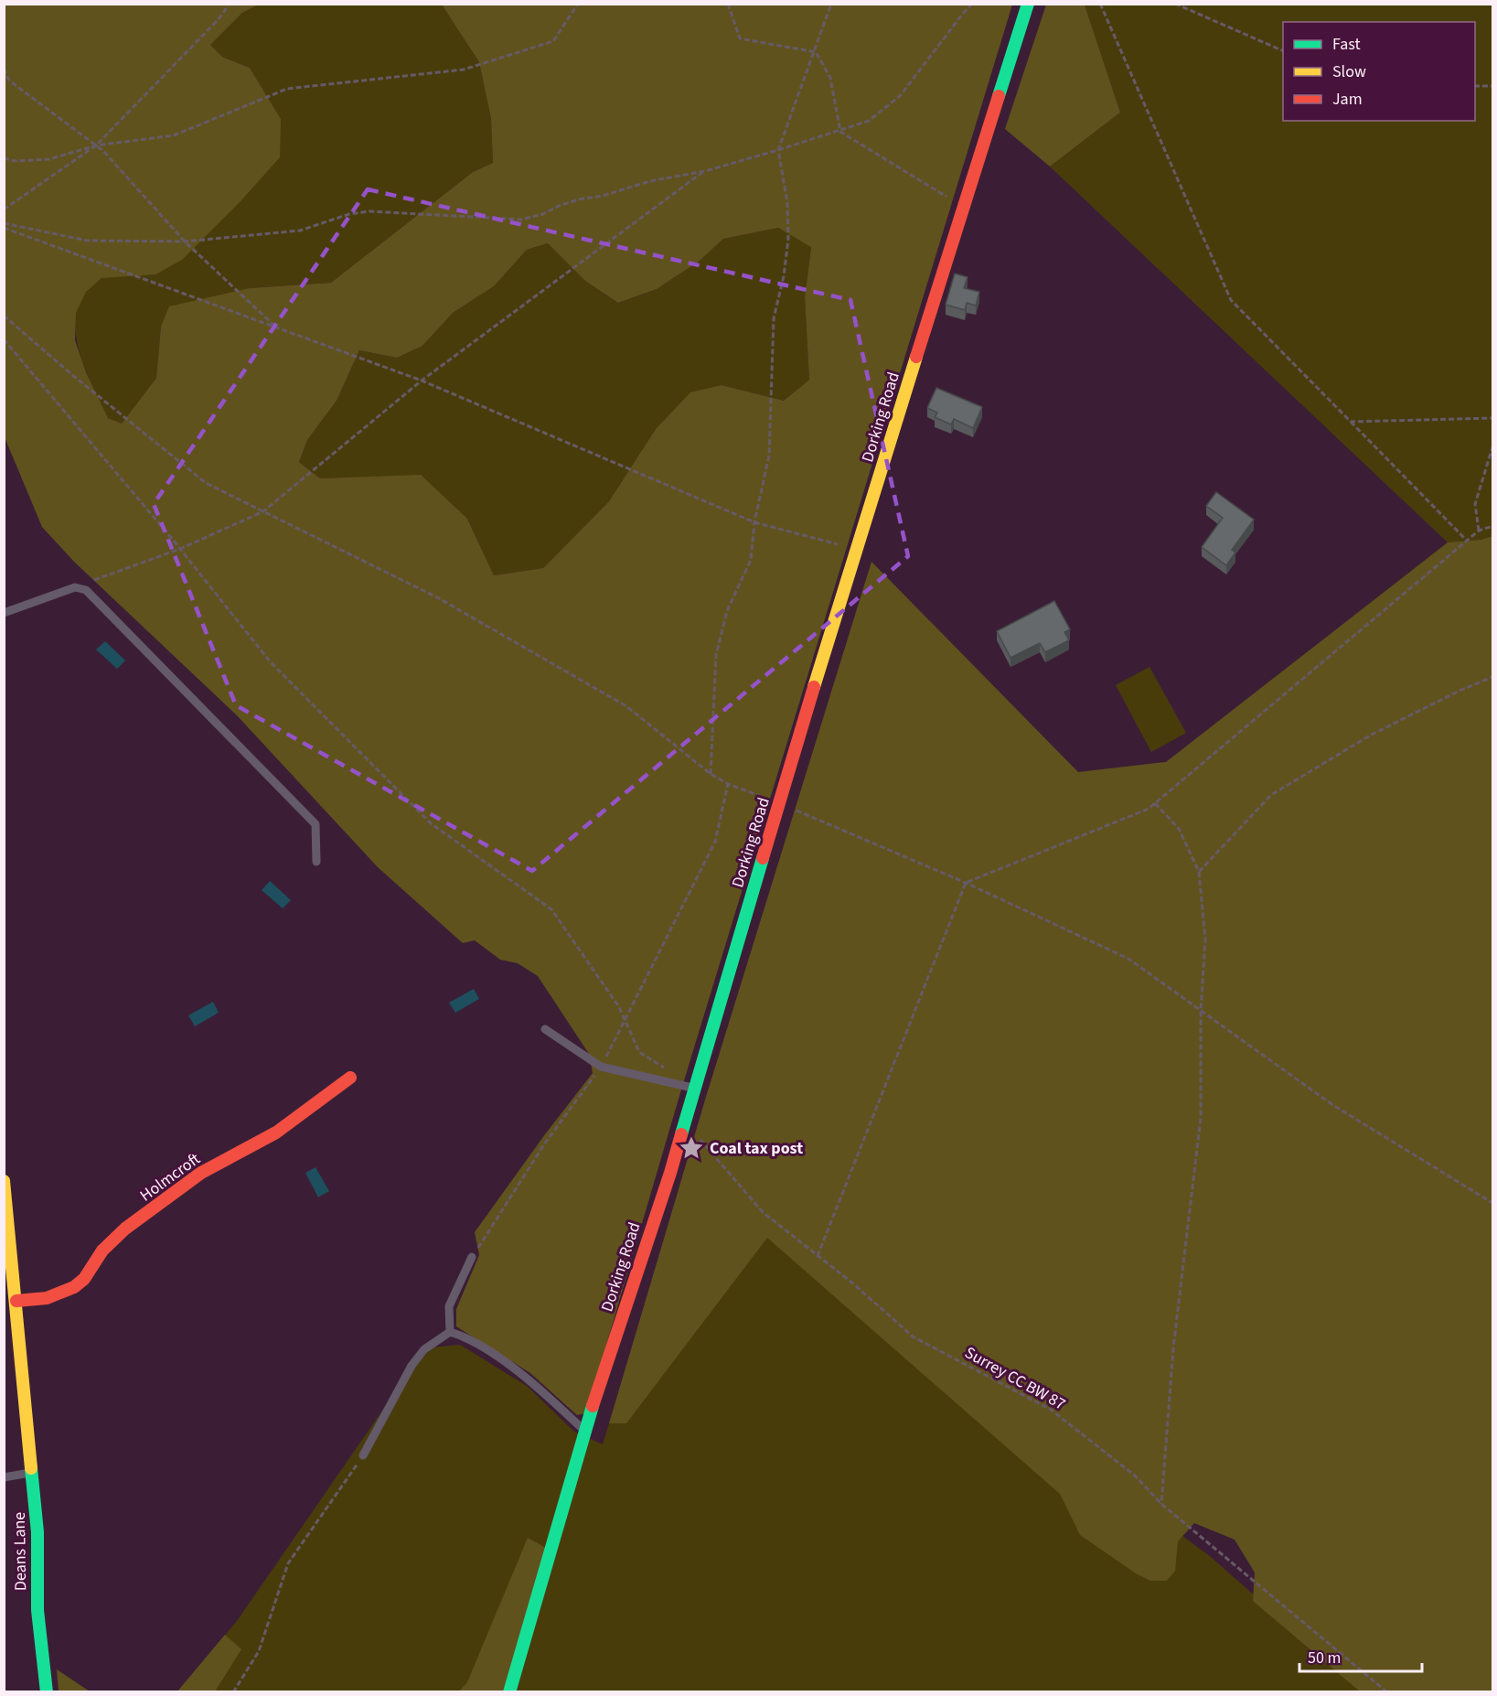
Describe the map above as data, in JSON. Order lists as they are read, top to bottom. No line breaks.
{"streets":{"main road":["Dorking Road","Holmcroft","Deans Lane"],"path":["Surrey CC BW 87"]},"crossings":[["Holmcroft","Deans Lane"]],"places":{"place":["Coal tax post"]},"legend":["Fast","Slow","Jam"],"scale_bar":"50 m"}
